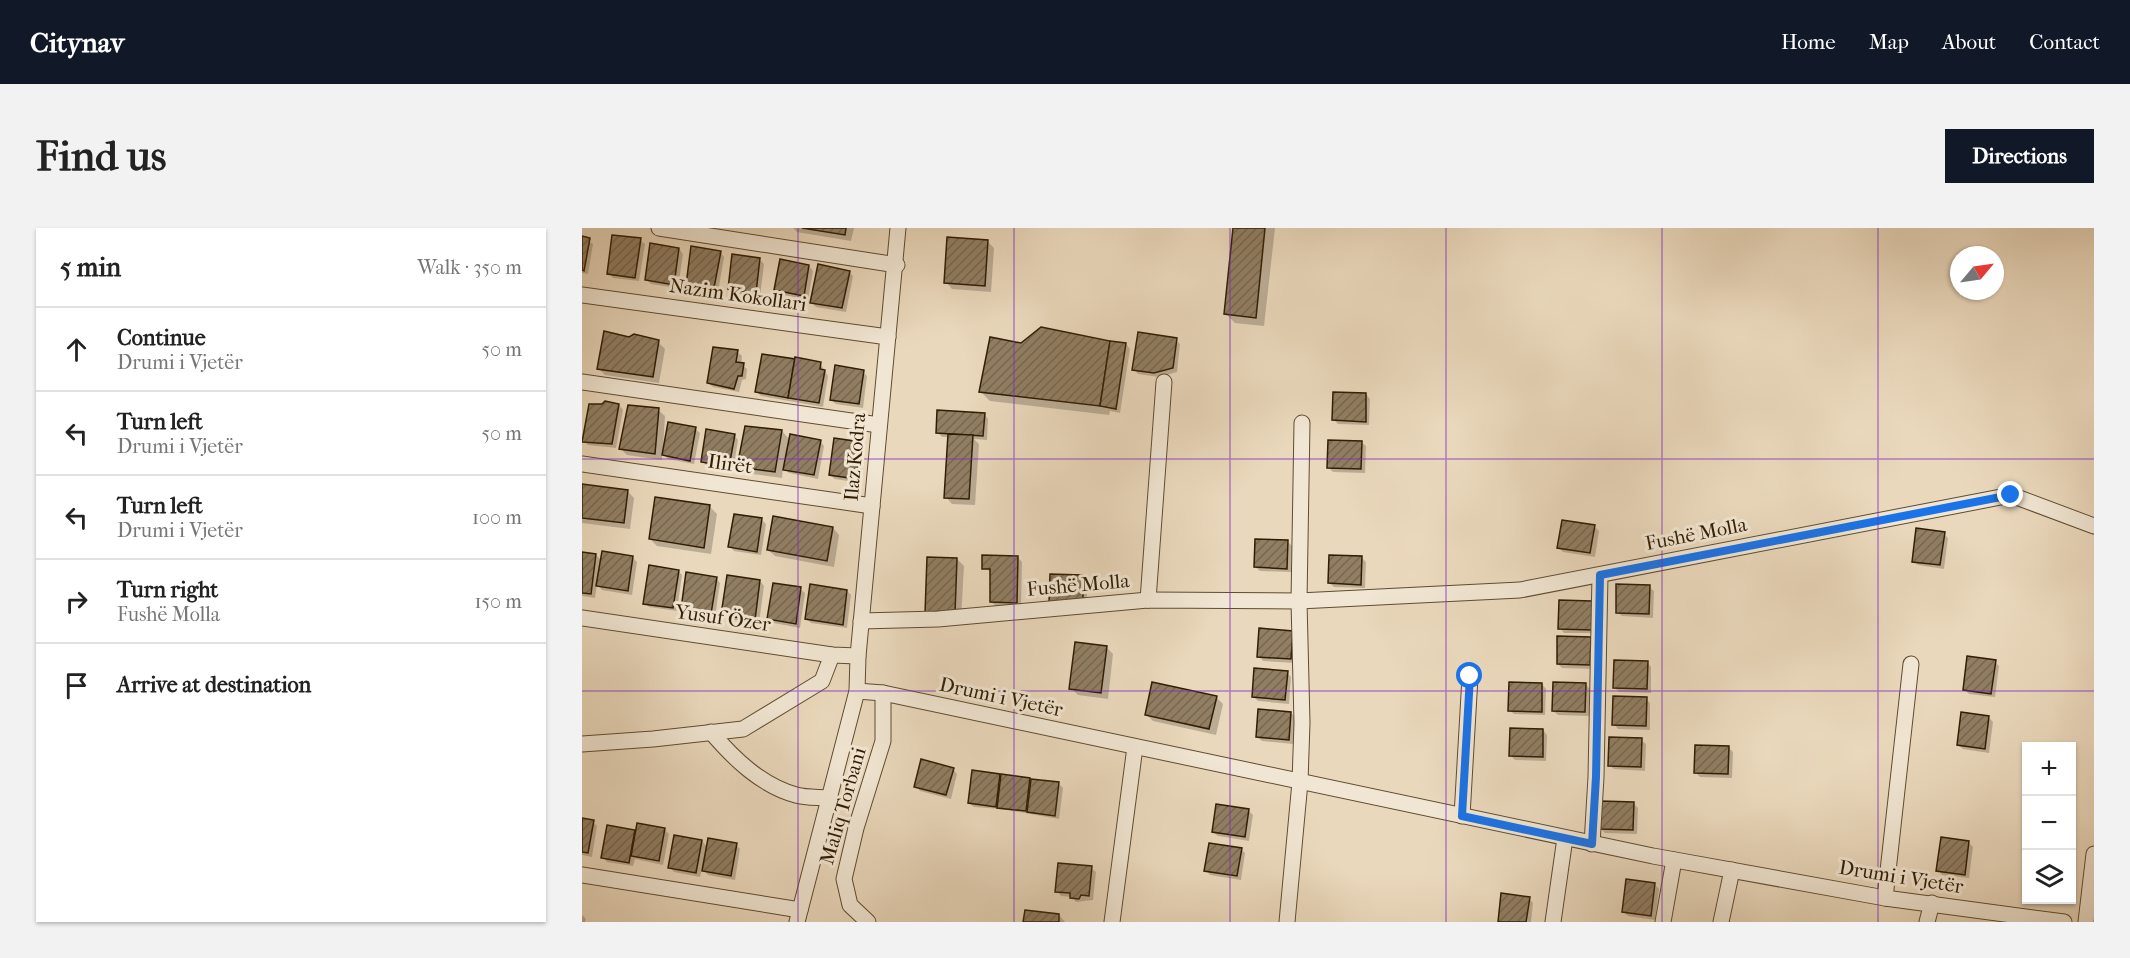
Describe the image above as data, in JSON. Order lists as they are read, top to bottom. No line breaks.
{"streets":{"street":["Nazim Kokollari","Ilaz Kodra","Ilirët","Fushë Molla","Yusuf Özer","Drumi i Vjetër","Maliq Torbani"]},"crossings":[["Nazim Kokollari","Ilaz Kodra"],["Ilaz Kodra","Ilirët"],["Ilaz Kodra","Fushë Molla"],["Ilaz Kodra","Yusuf Özer"],["Ilaz Kodra","Drumi i Vjetër"],["Drumi i Vjetër","Maliq Torbani"]],"north":"top right","page":{"header":"Citynav","nav":["Home","Map","About","Contact"],"buttons":"Directions","title":"Find us","heading":["5 min","Walk · 350 m"],"list":[["Continue","Drumi i Vjetër","50 m"],["Turn left","Drumi i Vjetër","50 m"],["Turn left","Drumi i Vjetër","100 m"],["Turn right","Fushë Molla","150 m"],"Arrive at destination"],"map_buttons":["+","−"]}}
